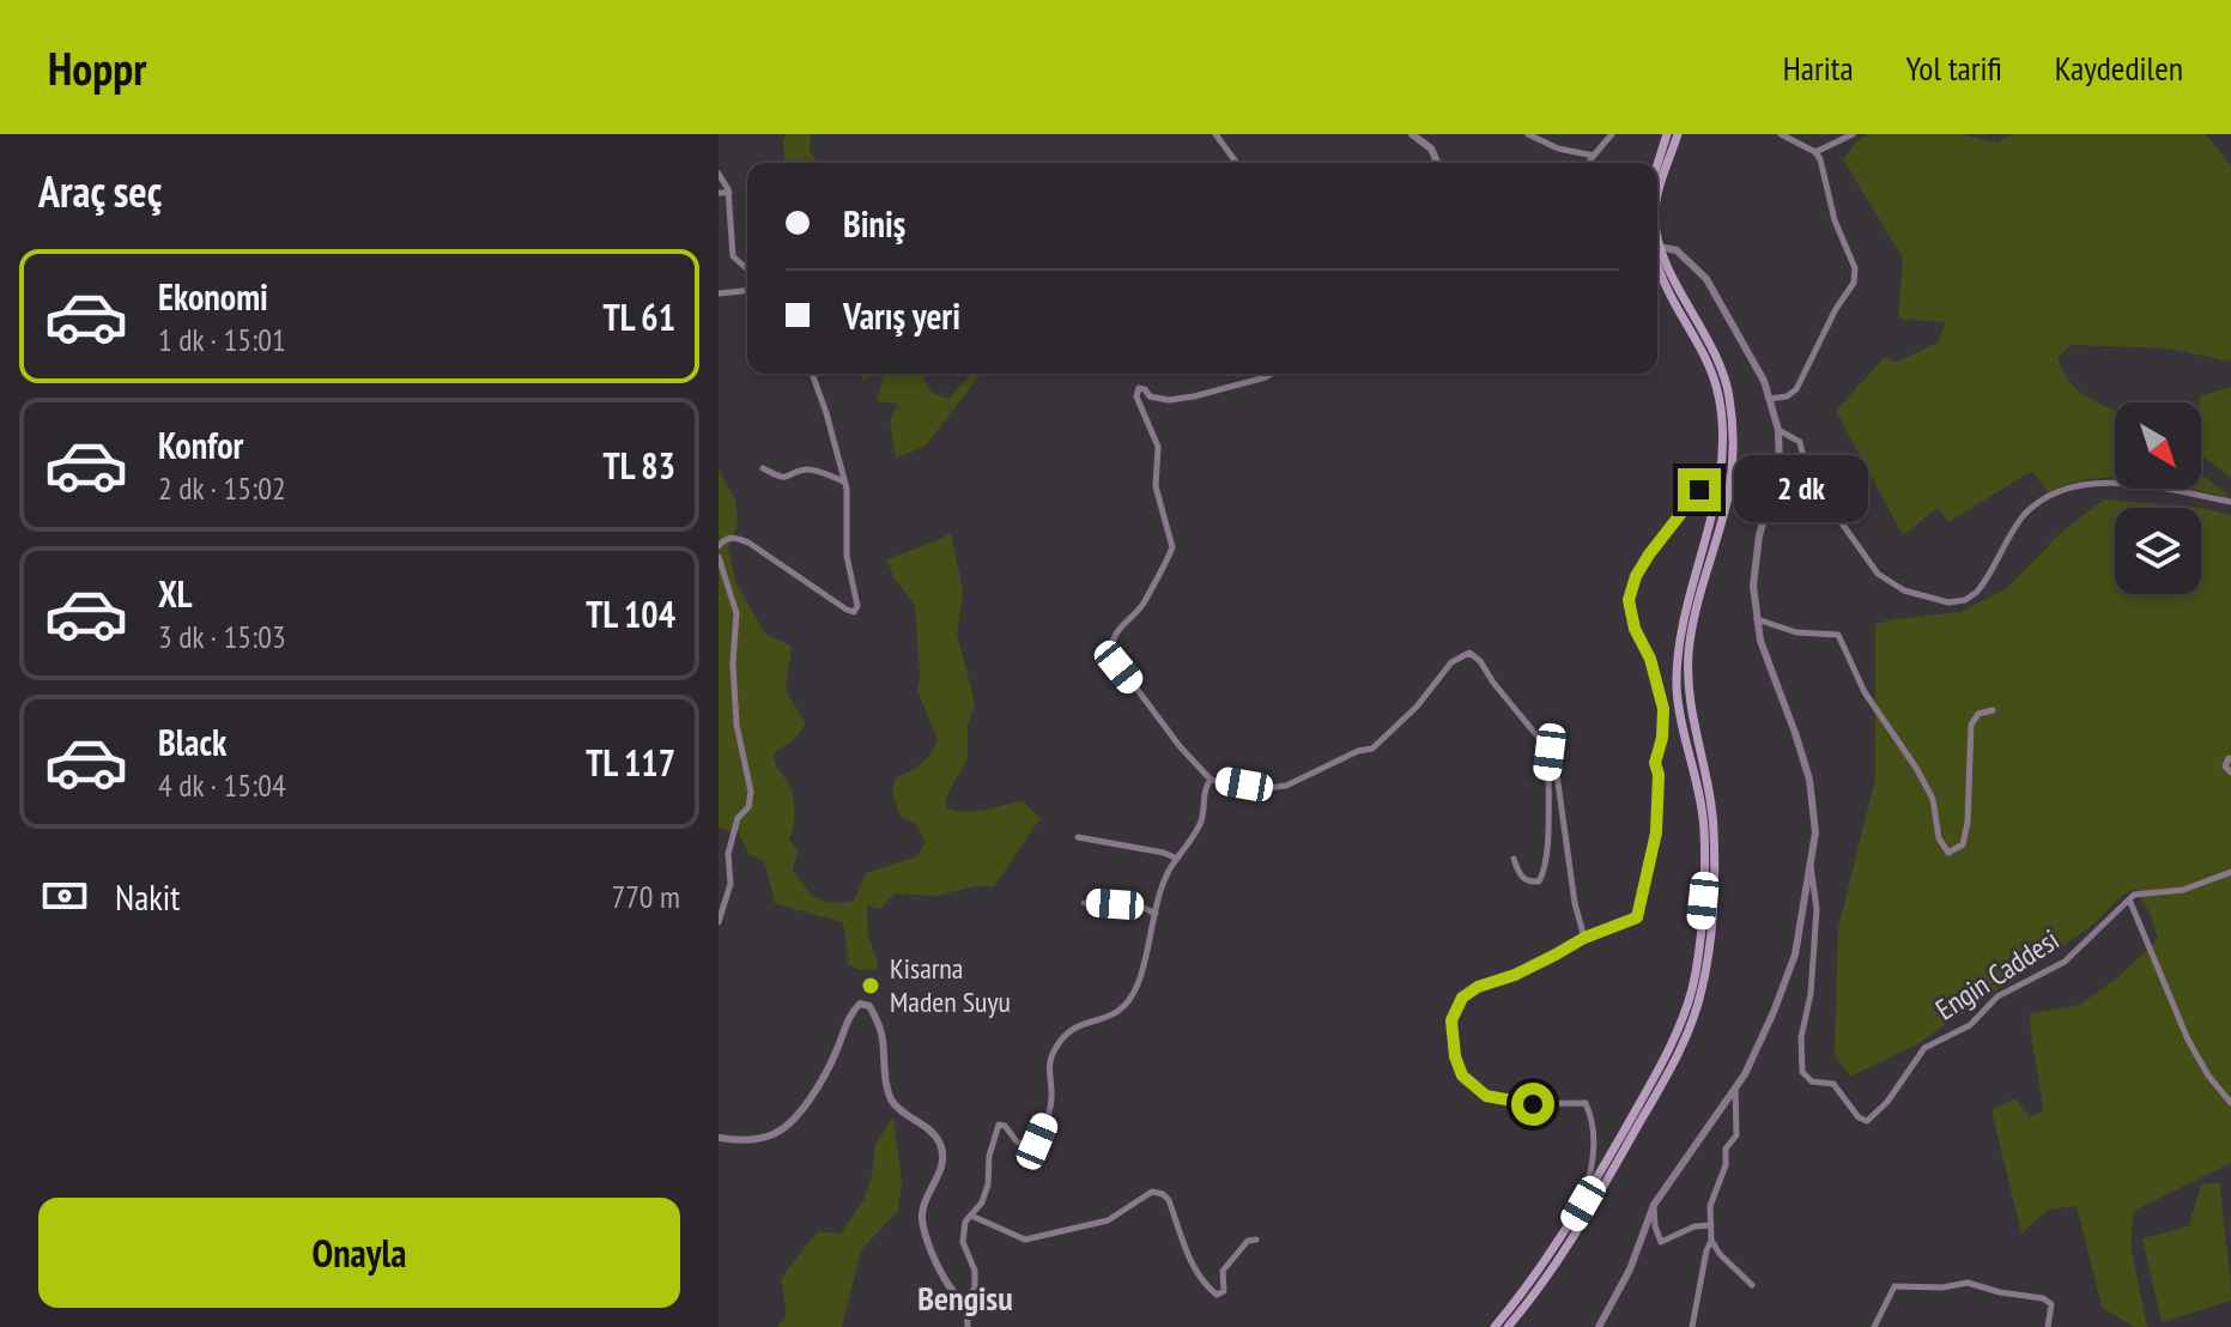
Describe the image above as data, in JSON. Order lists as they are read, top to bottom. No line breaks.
{"streets":{"street":["Engin Caddesi"]},"districts":["Bengisu"],"places":["Kisarna Maden Suyu"],"north":"bottom right","page":{"header":"Hoppr","nav":["Harita","Yol tarifi","Kaydedilen"],"heading":"Araç seç","banner":["Biniş","Varış yeri"],"list":[{"name":"Ekonomi","note":"1 dk · 15:01","value":"TL 61"},{"name":"Konfor","note":"2 dk · 15:02","value":"TL 83"},{"name":"XL","note":"3 dk · 15:03","value":"TL 104"},{"name":"Black","note":"4 dk · 15:04","value":"TL 117"}],"bubble":"2 dk","pay":["Nakit","770 m"],"buttons":"Onayla"}}
